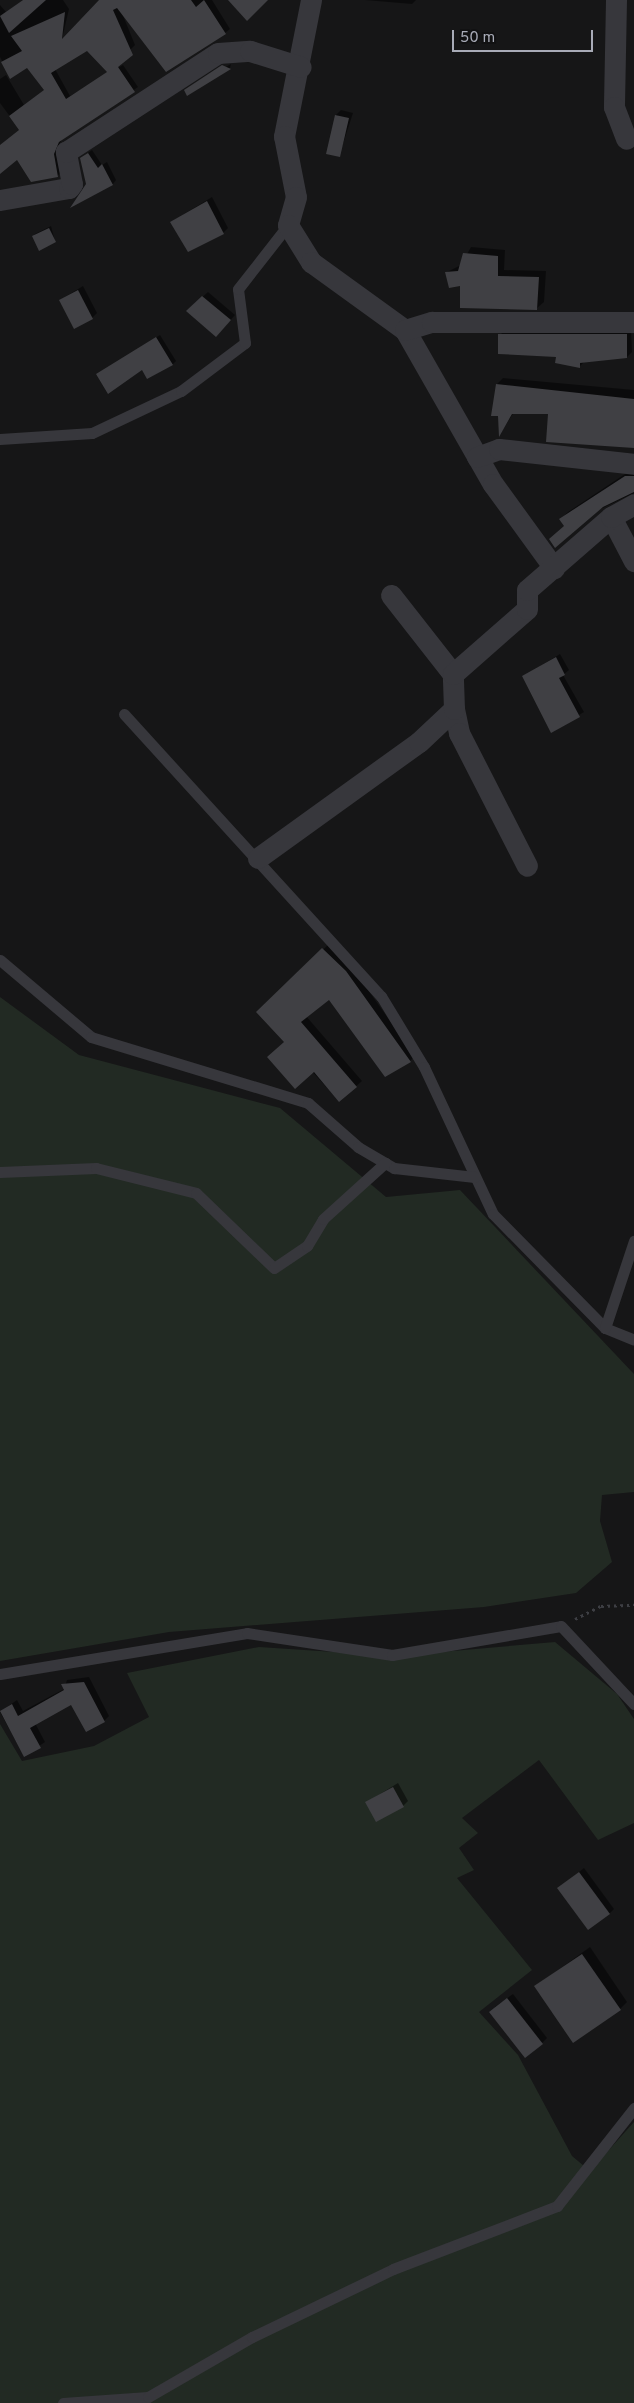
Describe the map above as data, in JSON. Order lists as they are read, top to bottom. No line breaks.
{"scale_bar":"50 m"}
